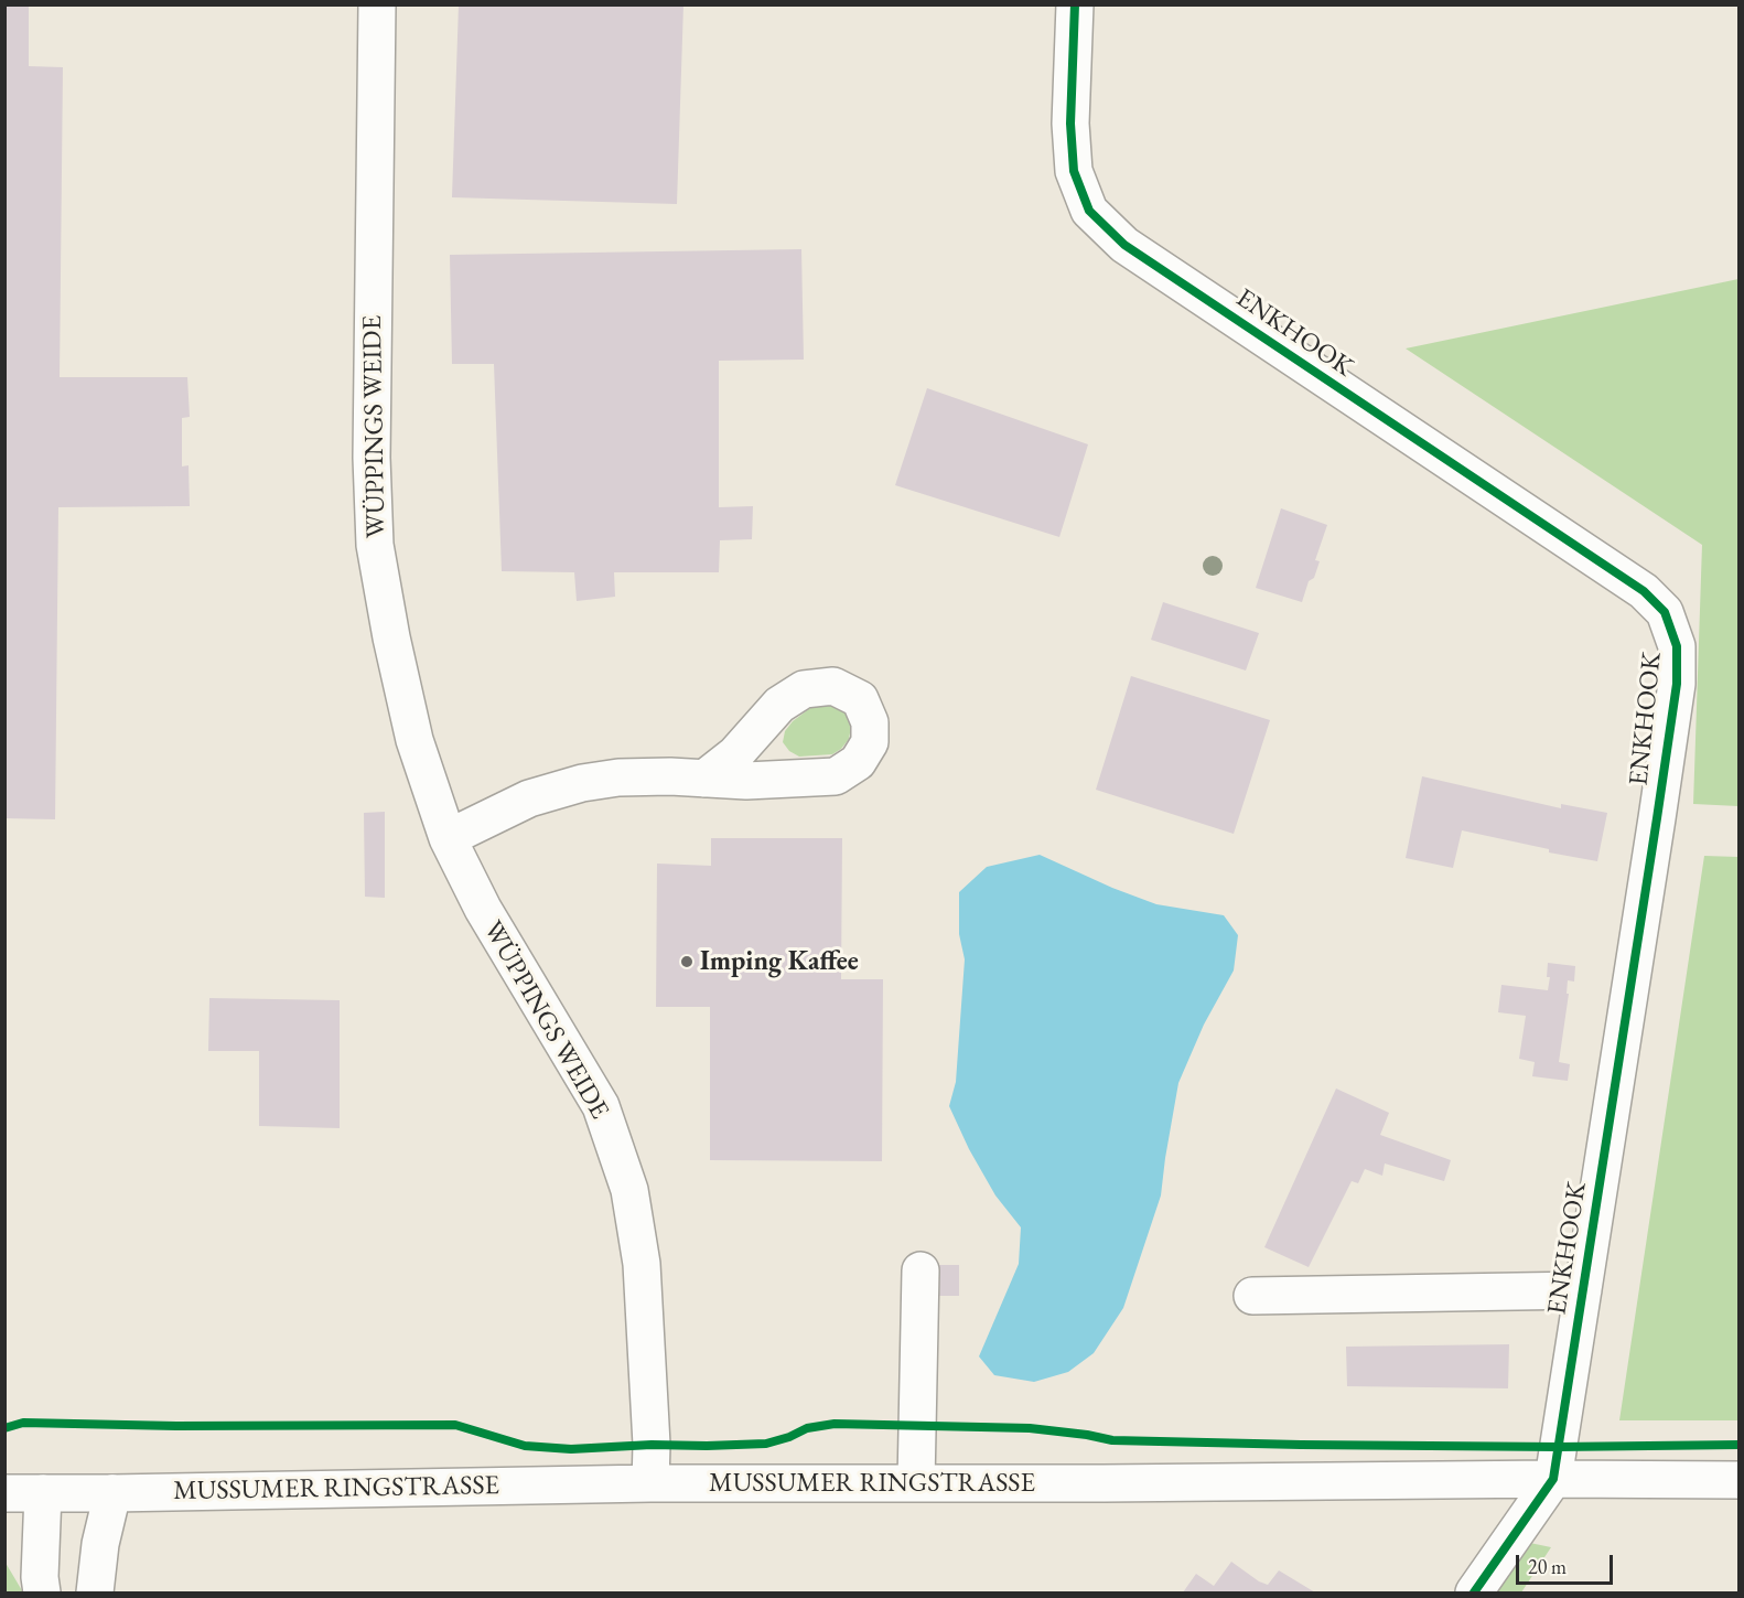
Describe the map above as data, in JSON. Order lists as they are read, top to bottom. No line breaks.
{"streets":{"main road":["ENKHOOK","WÜPPINGS WEIDE","MUSSUMER RINGSTRASSE"]},"crossings":[["ENKHOOK","MUSSUMER RINGSTRASSE"],["WÜPPINGS WEIDE","MUSSUMER RINGSTRASSE"]],"places":["Imping Kaffee"],"scale_bar":"20 m"}
